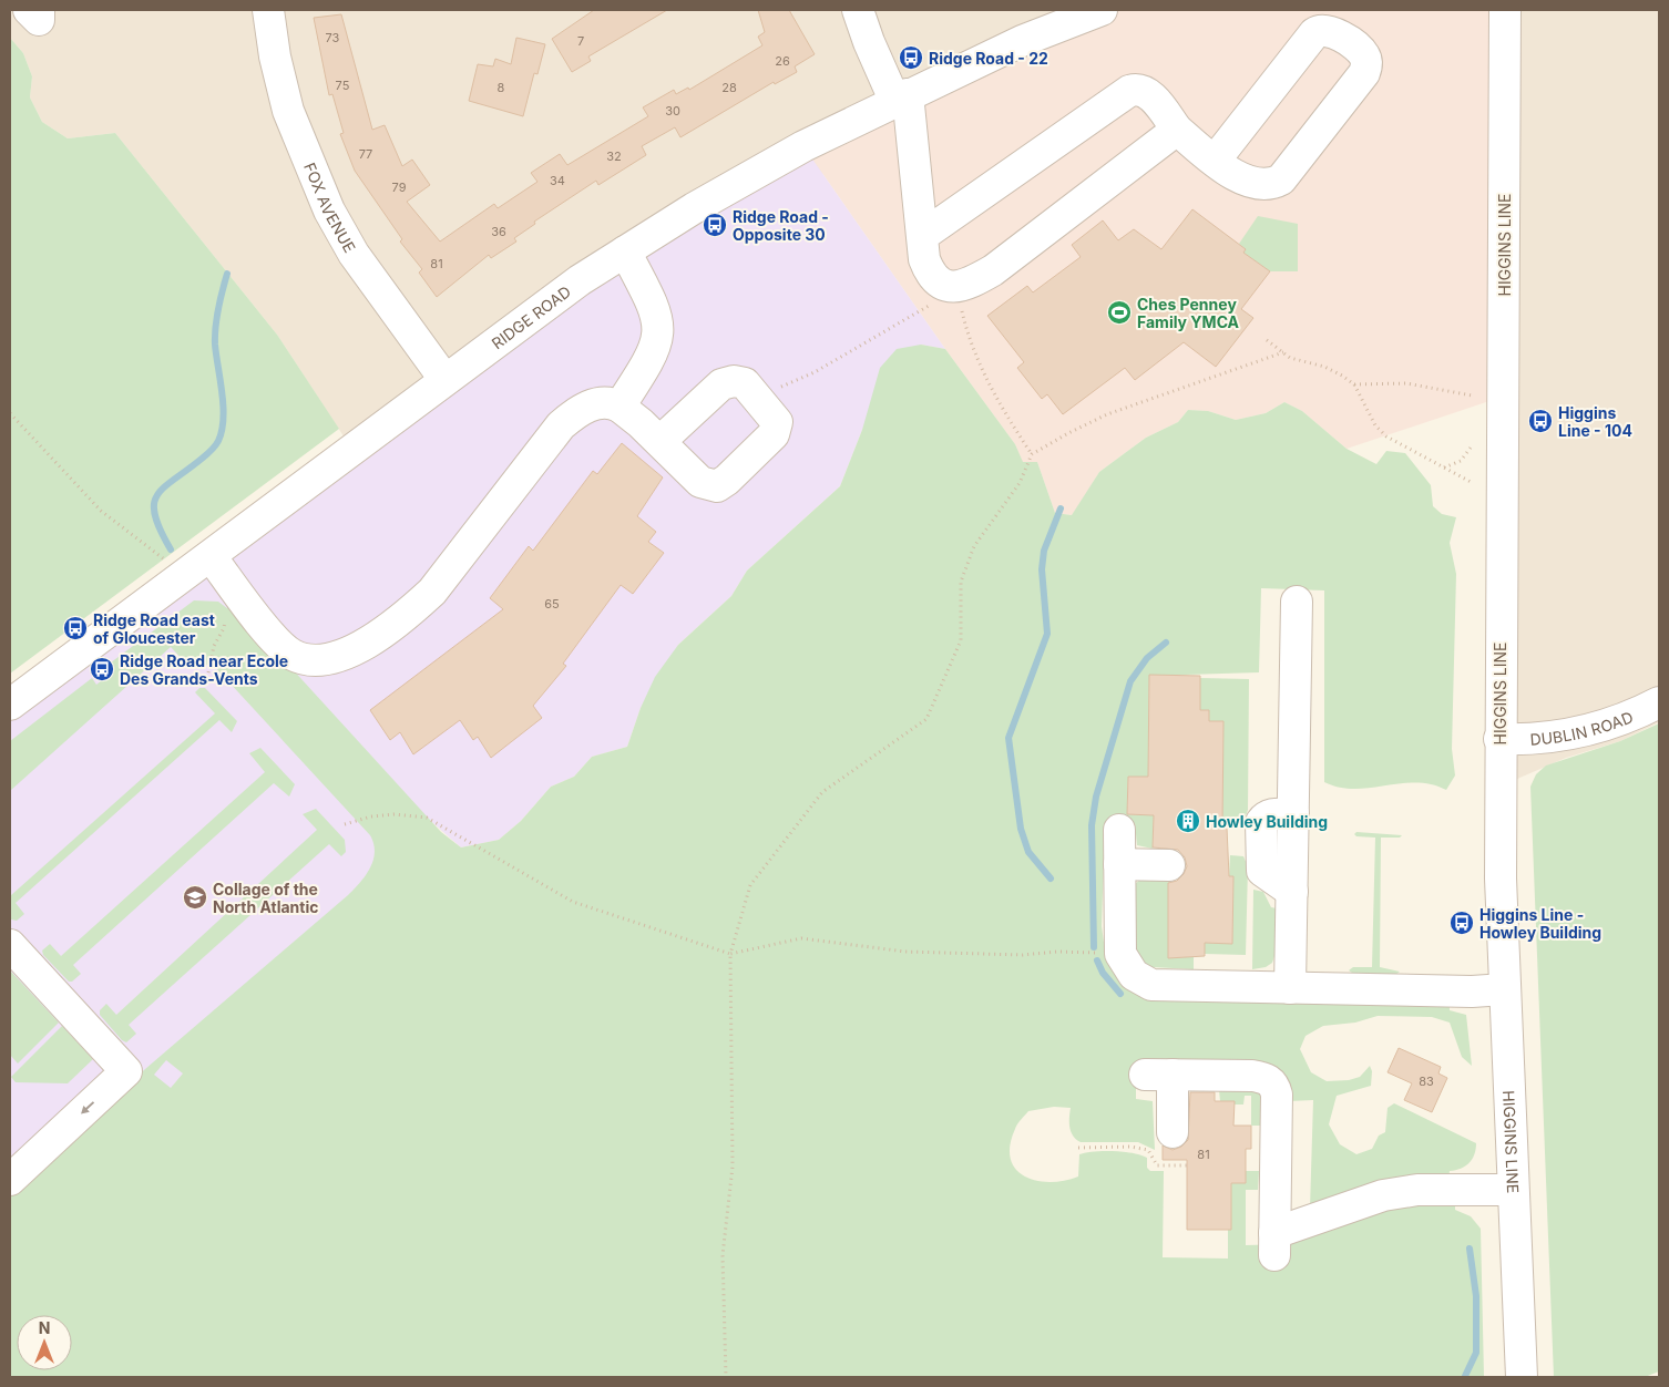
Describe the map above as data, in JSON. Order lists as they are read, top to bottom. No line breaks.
{"streets":{"street":["FOX AVENUE","HIGGINS LINE","RIDGE ROAD","DUBLIN ROAD"]},"crossings":[["FOX AVENUE","RIDGE ROAD"],["HIGGINS LINE","DUBLIN ROAD"]],"places":{"bus stop":["Ridge Road - 22","Ridge Road - Opposite 30","Higgins Line - 104","Ridge Road east of Gloucester","Ridge Road near Ecole Des Grands-Vents","Higgins Line - Howley Building"],"sports":["Ches Penney Family YMCA"],"building":["Howley Building"],"school or university":["Collage of the North Atlantic"]},"house_numbers":["73","7","26","75","8","28","30","77","32","34","79","36","81","65","83","81"],"north":"top"}
